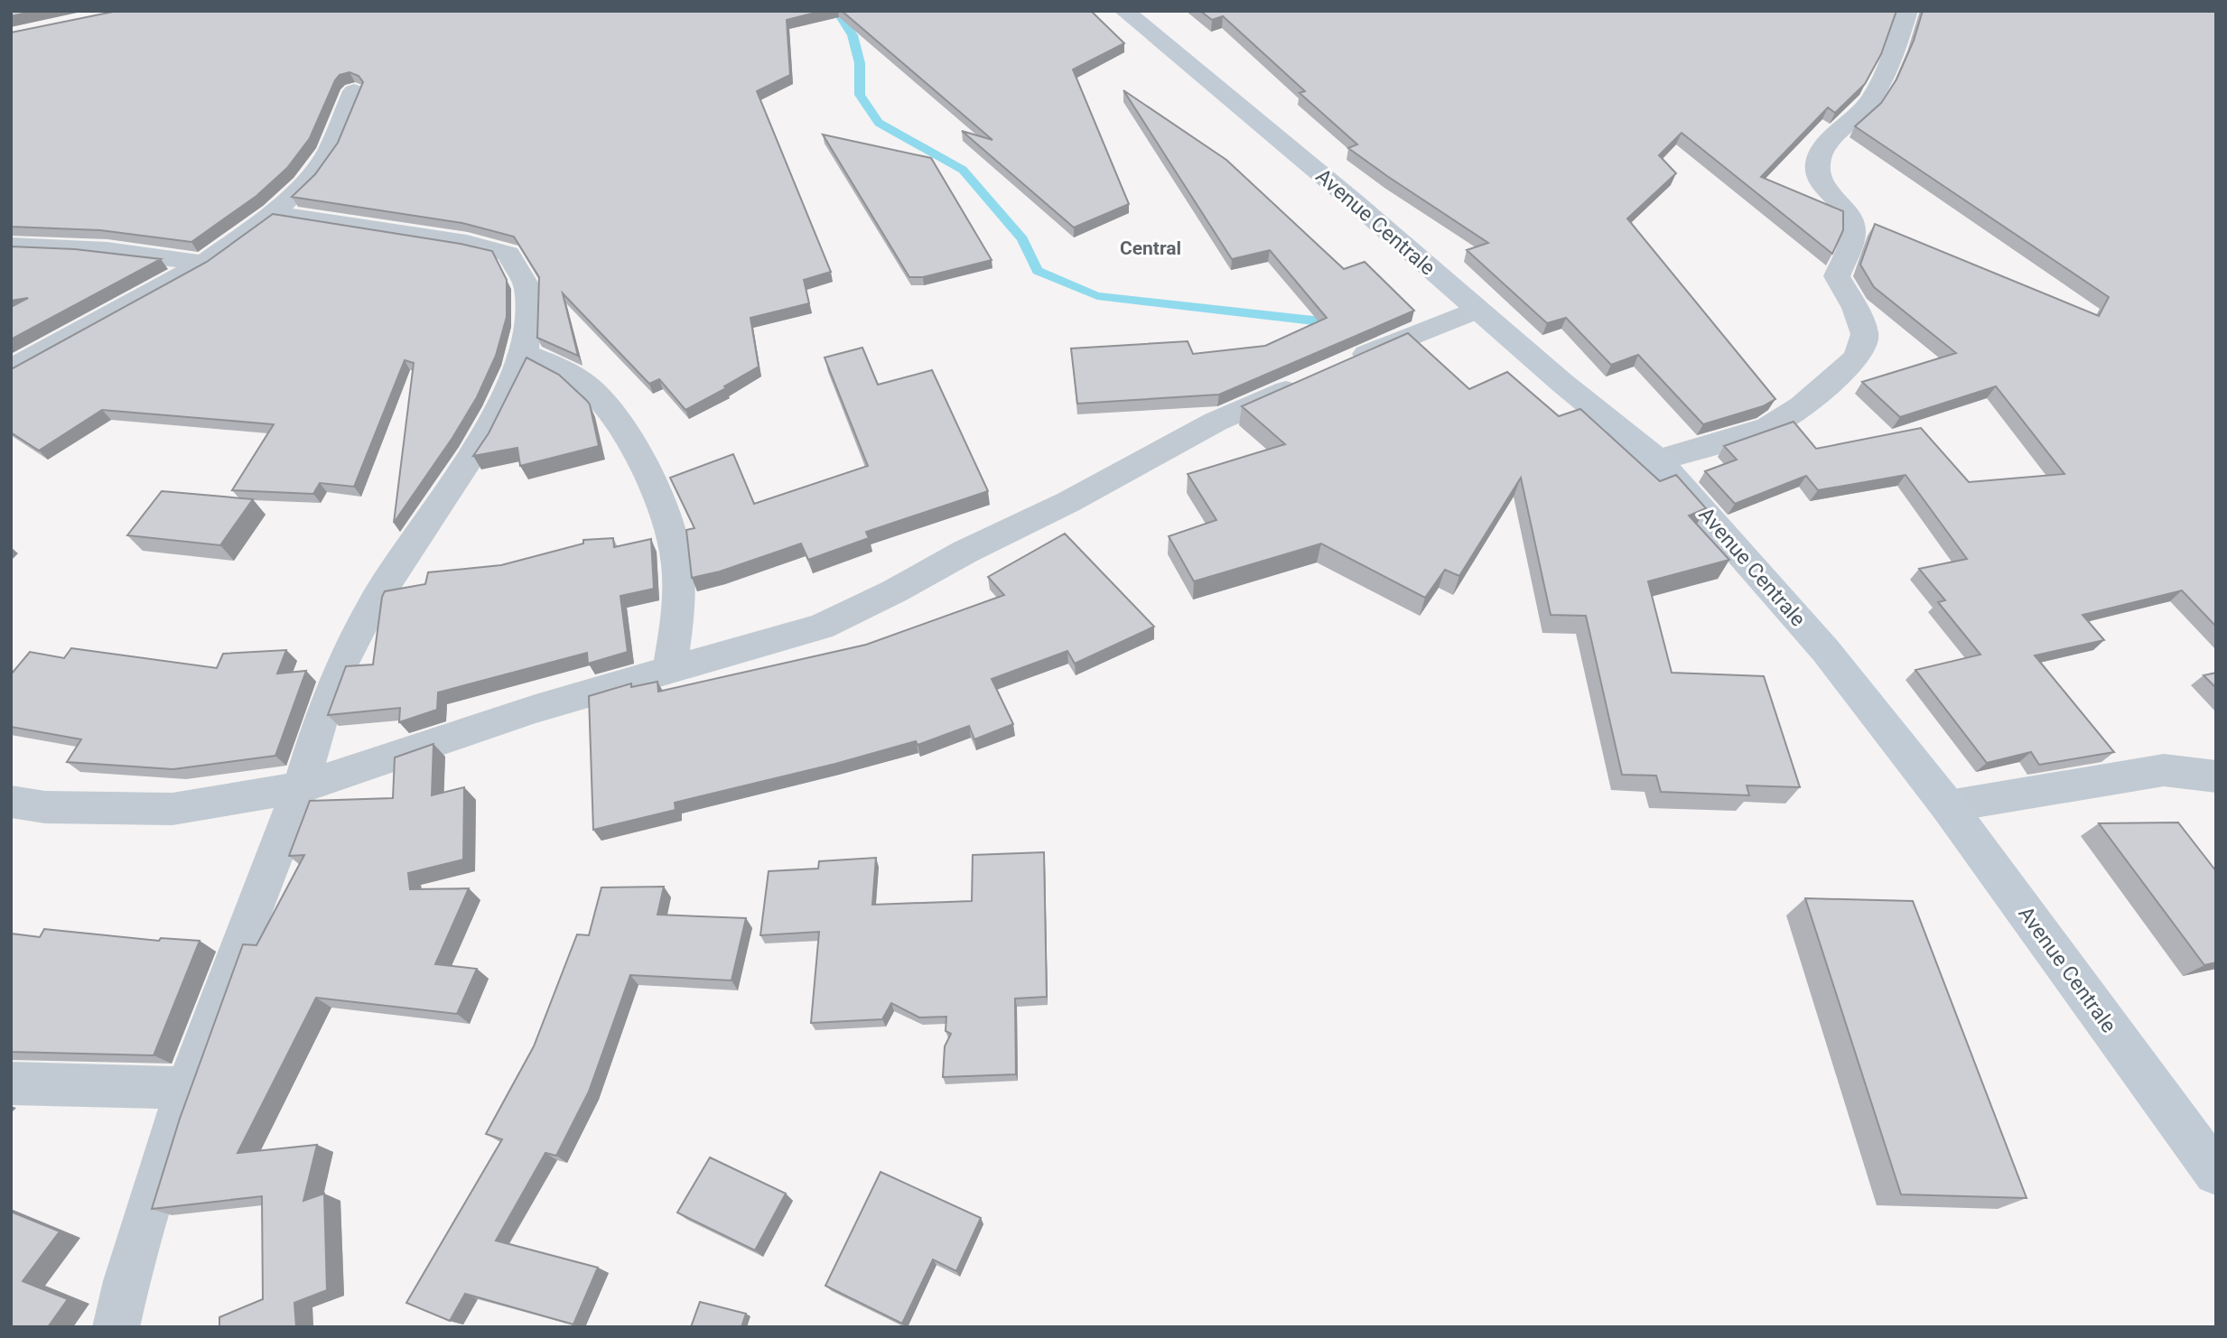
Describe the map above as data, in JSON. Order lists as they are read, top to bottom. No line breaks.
{"streets":{"street":["Avenue Centrale"]},"districts":["Central"]}
